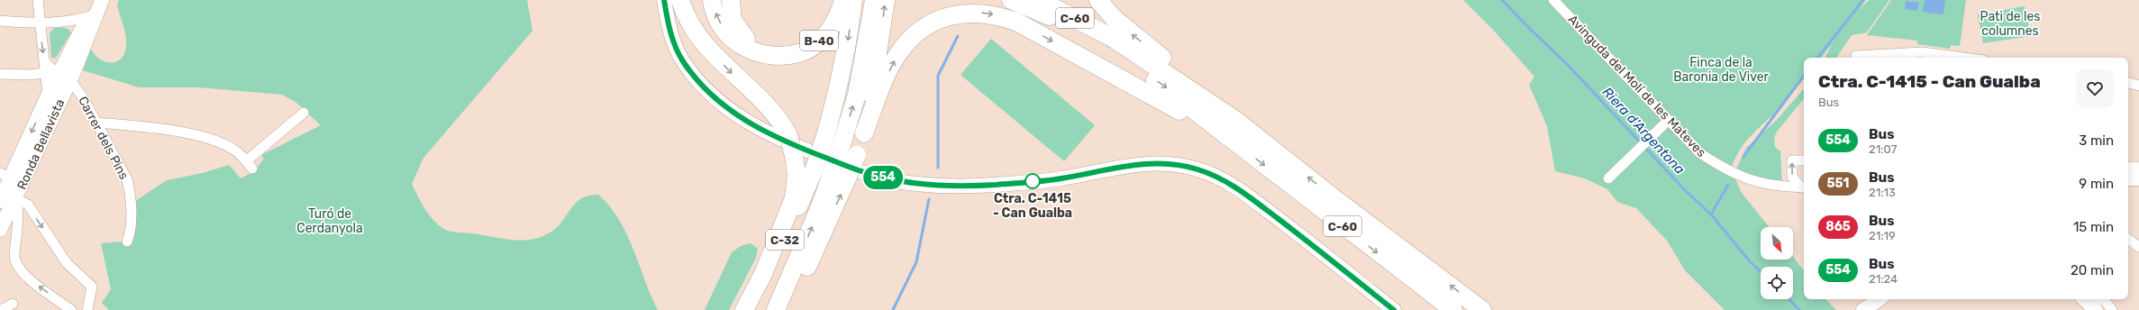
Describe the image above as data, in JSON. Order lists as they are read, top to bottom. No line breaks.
{"streets":{"highway":["C-60","B-40","C-32"],"street":["Avinguda del Molí de les Mateves","Carrer dels Pins","Ronda Bellavista"]},"crossings":[["Carrer dels Pins","Ronda Bellavista"]],"water":["Riera d'Argentona"],"parks":["Pati de les columnes","Finca de la Baronia de Viver","Turó de Cerdanyola"],"places":["Ctra. C-1415 - Can Gualba"],"lines":["bus line 554"],"north":"bottom right","page":{"on_map":"554","heading":["Ctra. C-1415 - Can Gualba","Bus"],"list":[{"mark":"554","name":"Bus","note":"21:07","value":"3 min"},{"mark":"551","name":"Bus","note":"21:13","value":"9 min"},{"mark":"865","name":"Bus","note":"21:19","value":"15 min"},{"mark":"554","name":"Bus","note":"21:24","value":"20 min"}]}}
